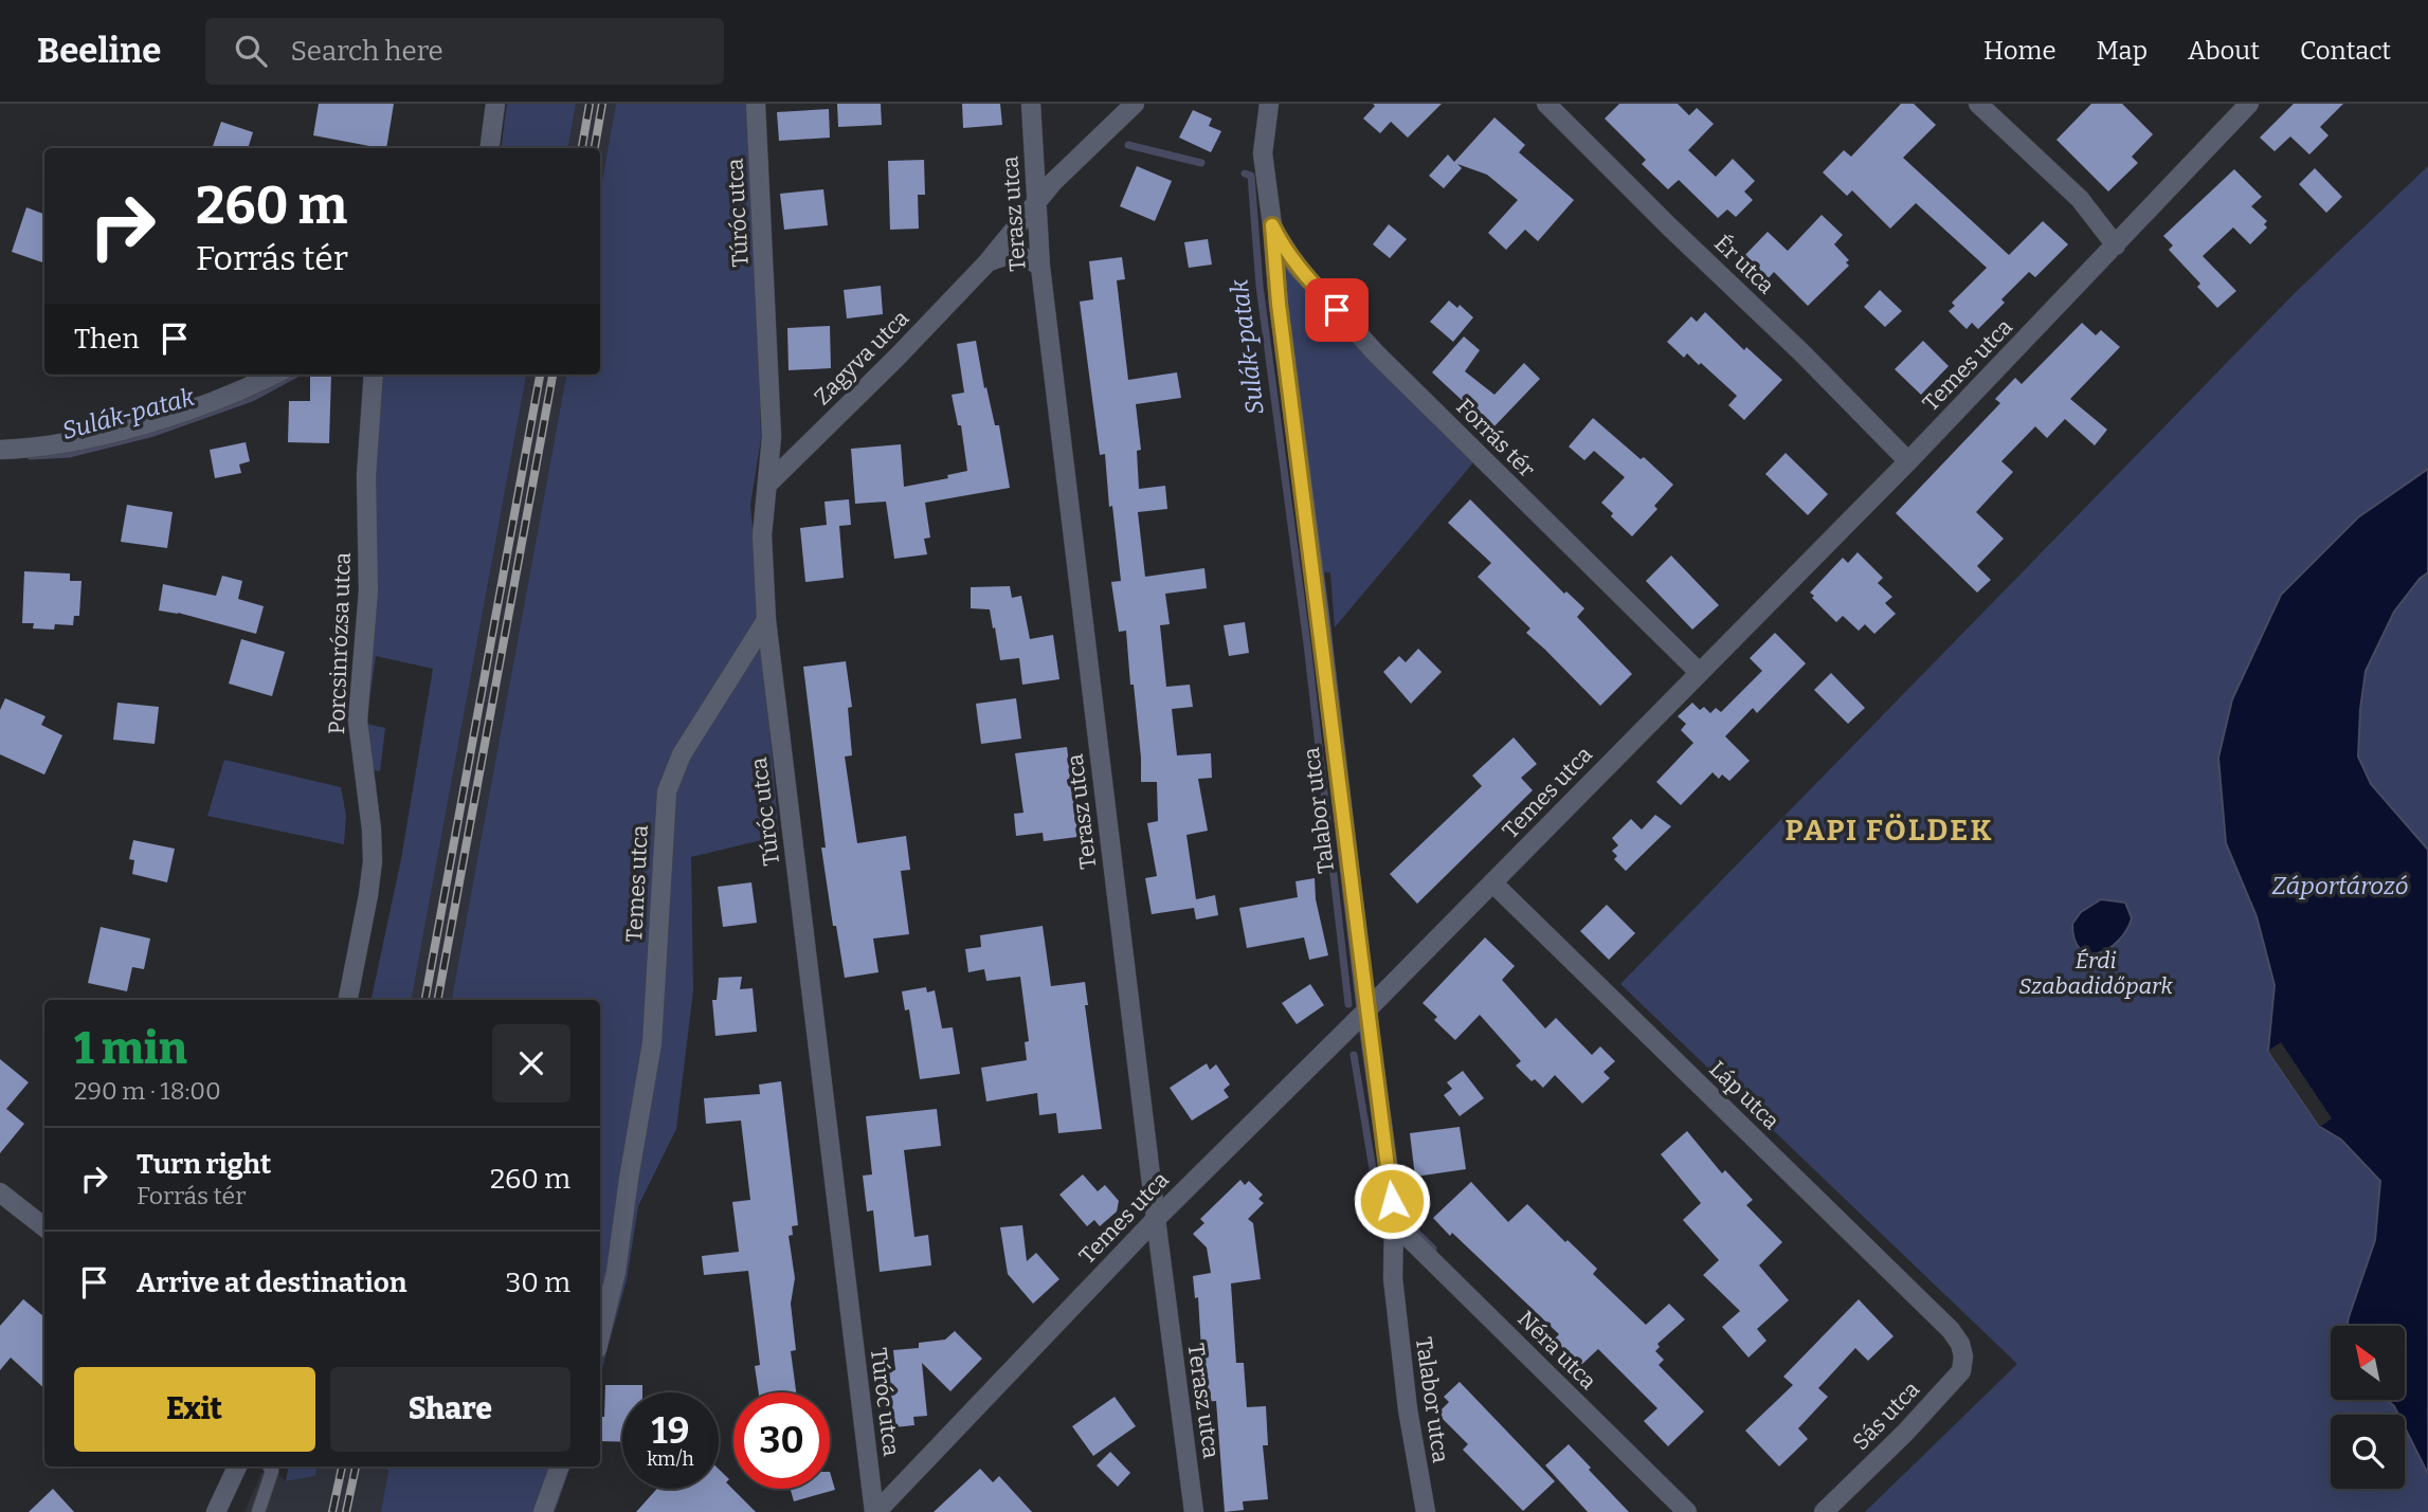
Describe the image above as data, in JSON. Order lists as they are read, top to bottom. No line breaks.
{"streets":{"street":["Túróc utca","Terasz utca","Ér utca","Zagyva utca","Temes utca","Forrás tér","Porcsinrózsa utca","Talabor utca","Láp utca","Néra utca","Sás utca"]},"crossings":[["Túróc utca","Zagyva utca"],["Túróc utca","Temes utca"],["Terasz utca","Zagyva utca"],["Terasz utca","Temes utca"],["Ér utca","Temes utca"],["Temes utca","Forrás tér"],["Temes utca","Talabor utca"],["Temes utca","Láp utca"],["Forrás tér","Talabor utca"],["Talabor utca","Néra utca"],["Láp utca","Sás utca"]],"districts":["PAPI FÖLDEK"],"water":["Sulák-patak","Záportározó"],"parks":["Érdi Szabadidőpark"],"north":"top left","page":{"header":"Beeline","search":"Search here","nav":["Home","Map","About","Contact"],"turn":["260 m","Forrás tér"],"then":"Then","heading":["1 min","290 m · 18:00"],"list":[{"name":"Turn right","note":"Forrás tér","value":"260 m"},{"name":"Arrive at destination","value":"30 m"}],"buttons":["Exit","Share"],"speed":"19 km/h","limit":"30"}}
